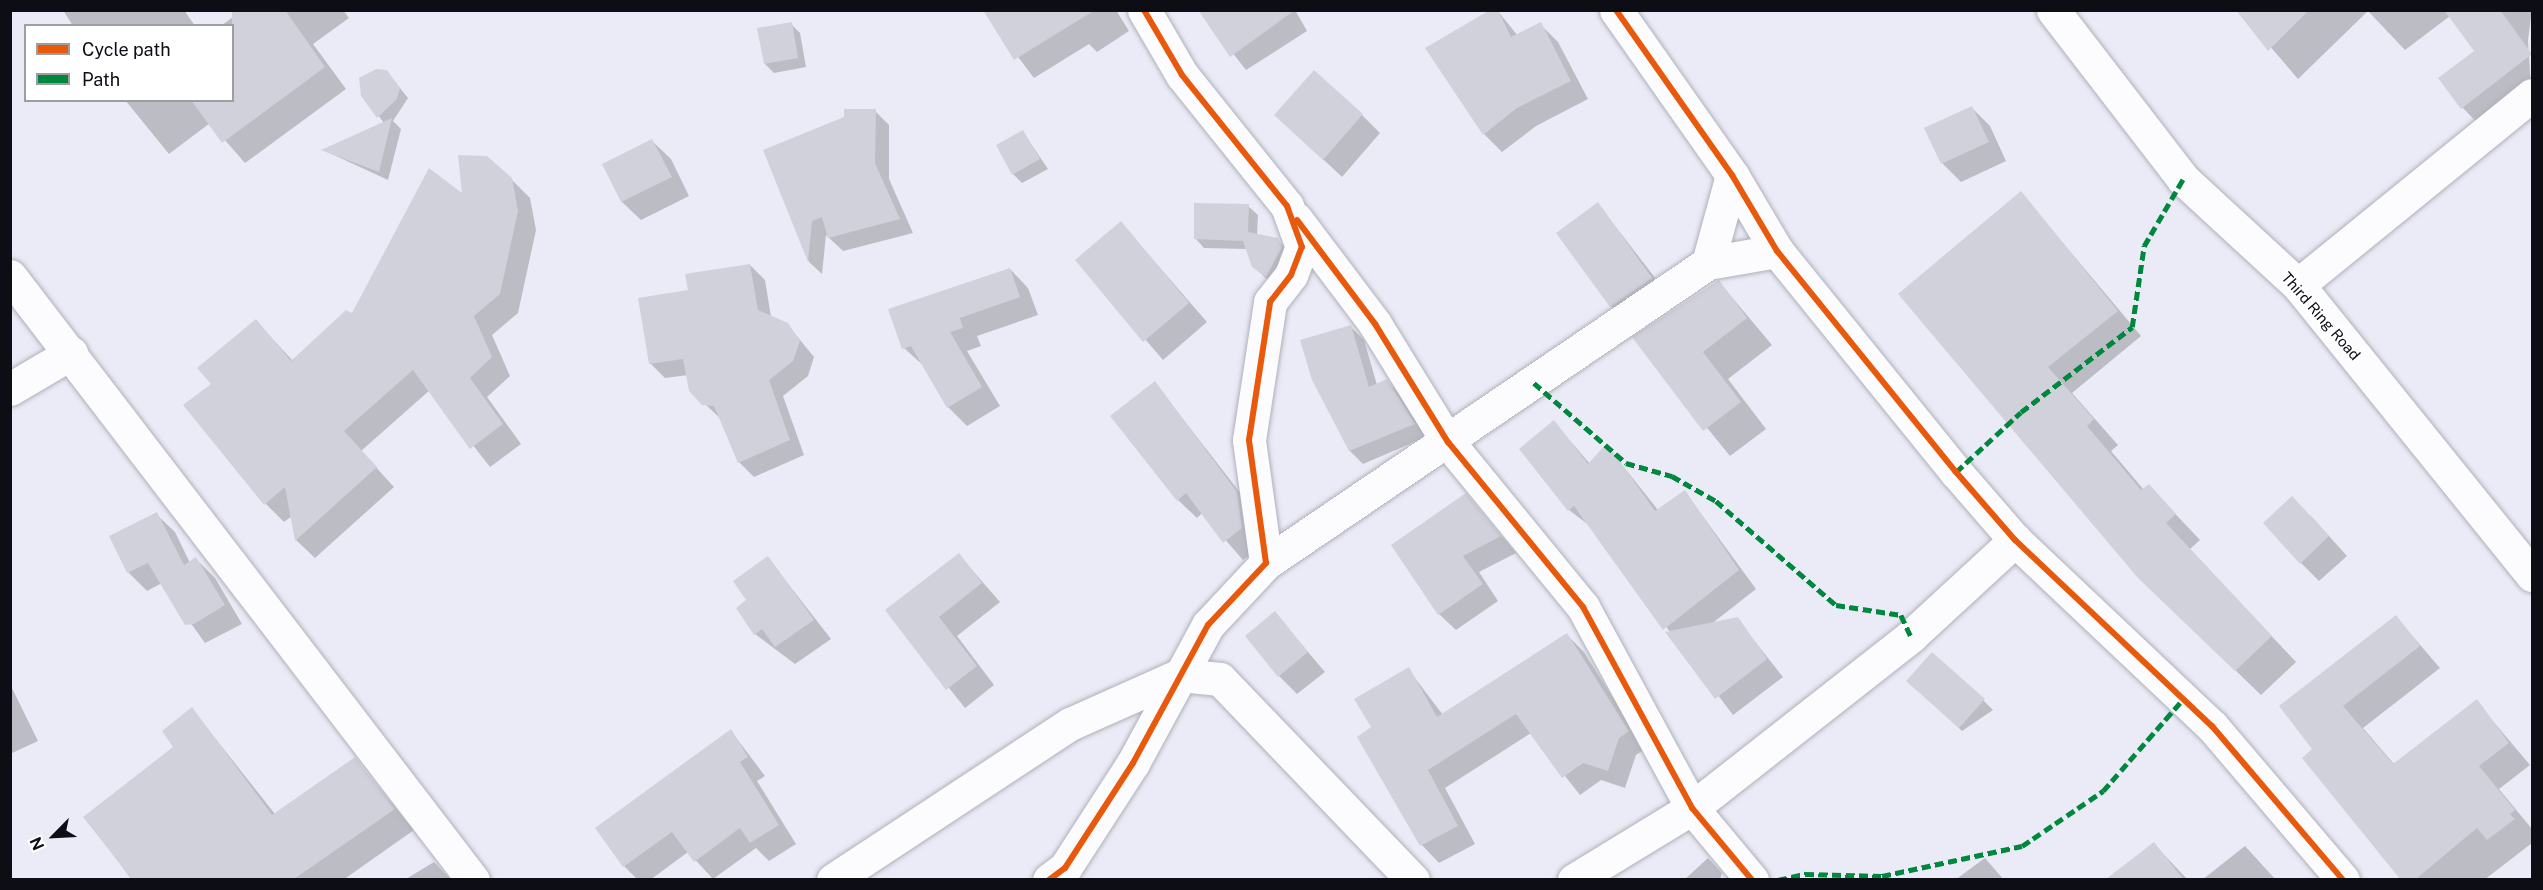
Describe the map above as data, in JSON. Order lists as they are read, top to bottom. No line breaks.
{"streets":{"street":["Third Ring Road"]},"legend":["Cycle path","Path"],"north":"bottom left"}
